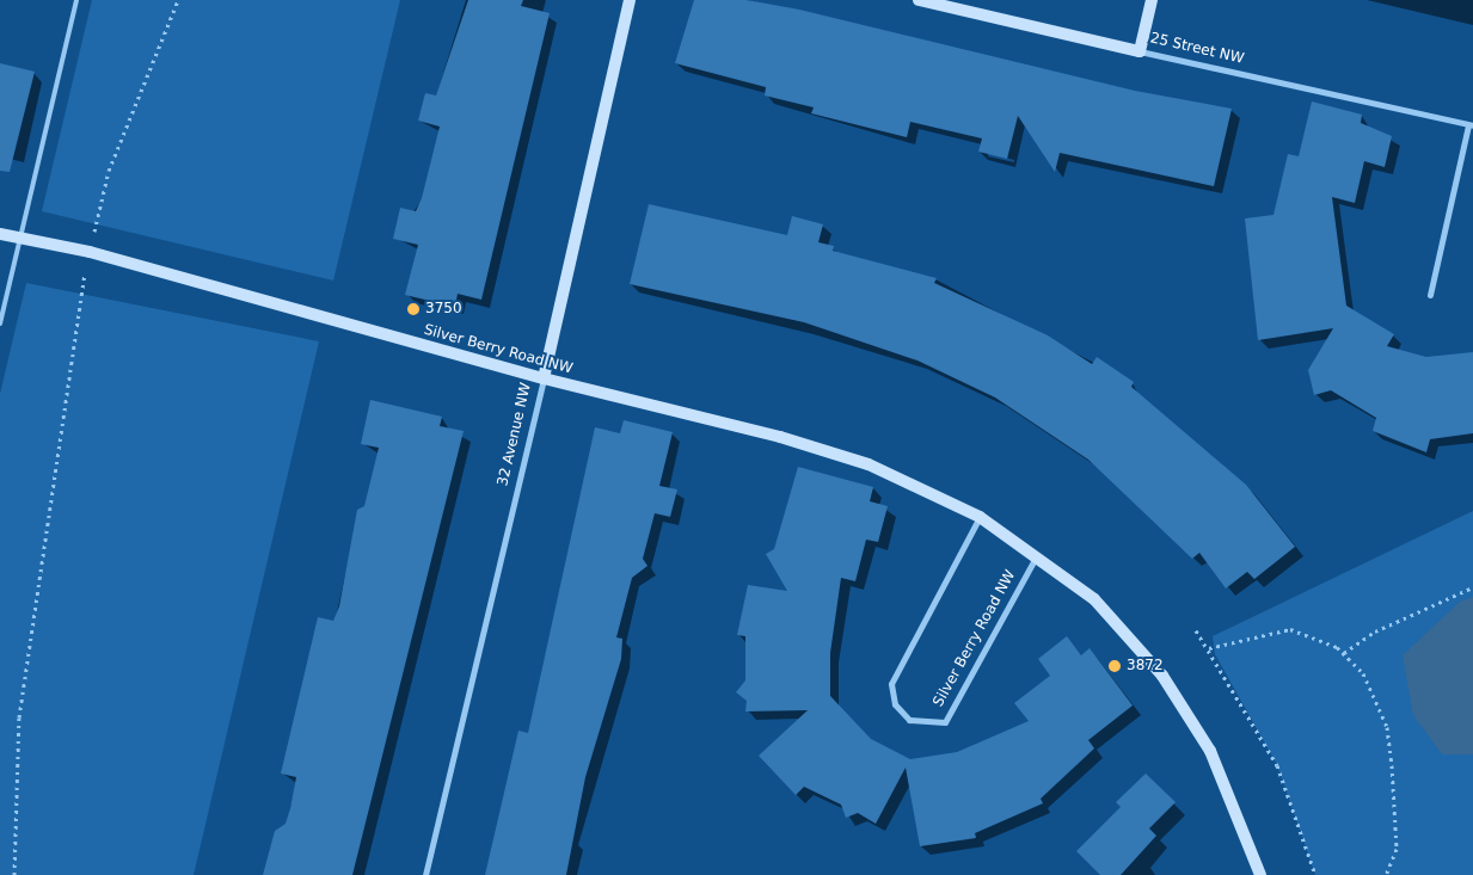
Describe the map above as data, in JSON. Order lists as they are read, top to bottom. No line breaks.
{"streets":{"street":["25 Street NW","Silver Berry Road NW","32 Avenue NW"]},"crossings":[["Silver Berry Road NW","32 Avenue NW"]],"places":["3750","3872"]}
